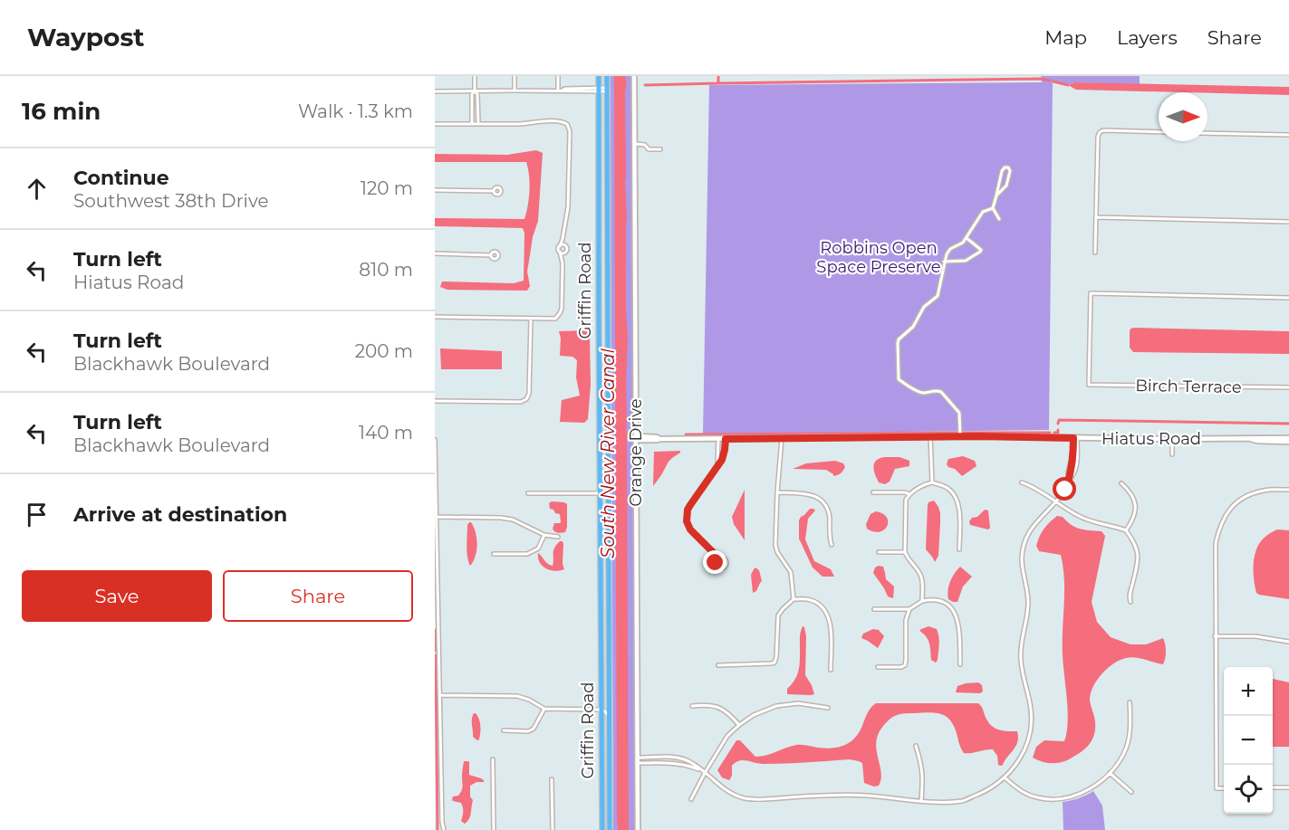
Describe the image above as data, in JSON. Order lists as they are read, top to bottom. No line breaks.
{"streets":{"main road":["Griffin Road"],"street":["Birch Terrace","Hiatus Road","Orange Drive"]},"crossings":[["Hiatus Road","Orange Drive"]],"water":["South New River Canal"],"parks":["Robbins Open Space Preserve"],"north":"right","page":{"header":"Waypost","nav":["Map","Layers","Share"],"heading":["16 min","Walk · 1.3 km"],"list":[["Continue","Southwest 38th Drive","120 m"],["Turn left","Hiatus Road","810 m"],["Turn left","Blackhawk Boulevard","200 m"],["Turn left","Blackhawk Boulevard","140 m"],"Arrive at destination"],"buttons":["Save","Share"],"map_buttons":["+","−"]}}
